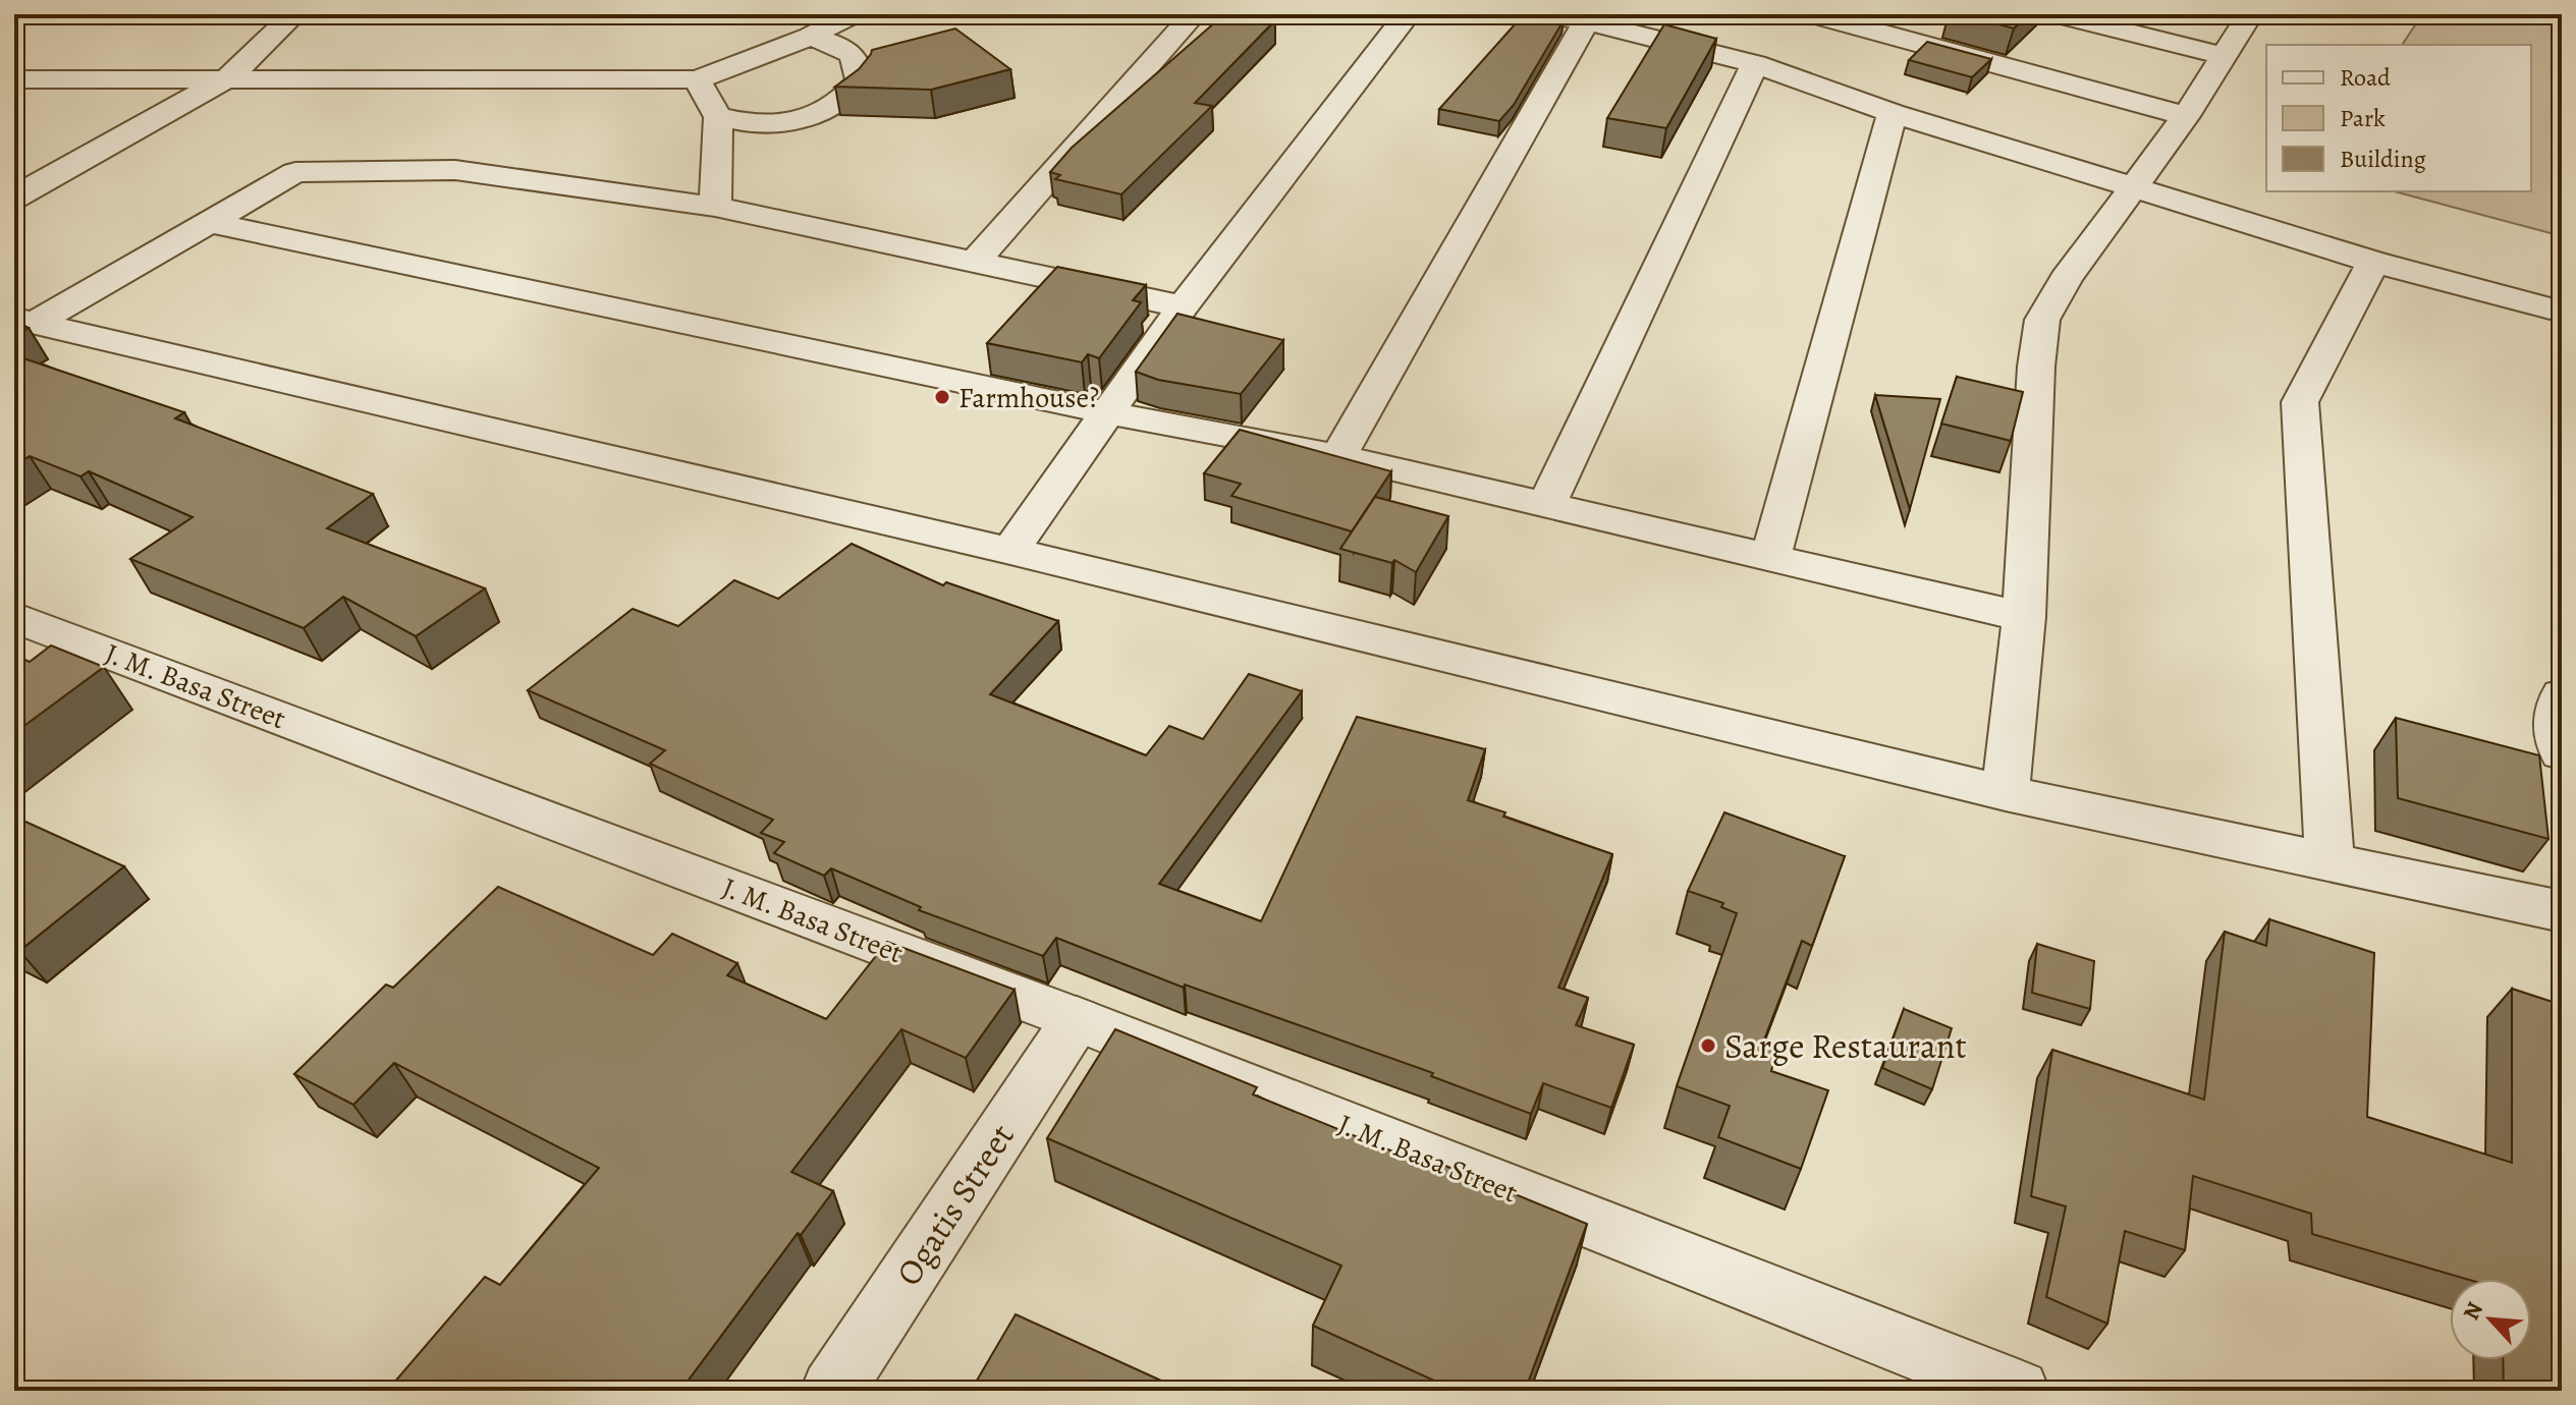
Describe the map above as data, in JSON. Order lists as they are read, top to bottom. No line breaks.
{"streets":{"street":["J. M. Basa Street","Ogatis Street"]},"crossings":[["J. M. Basa Street","Ogatis Street"]],"places":["Farmhouse?","Sarge Restaurant"],"legend":["Road","Park","Building"],"north":"top left"}
